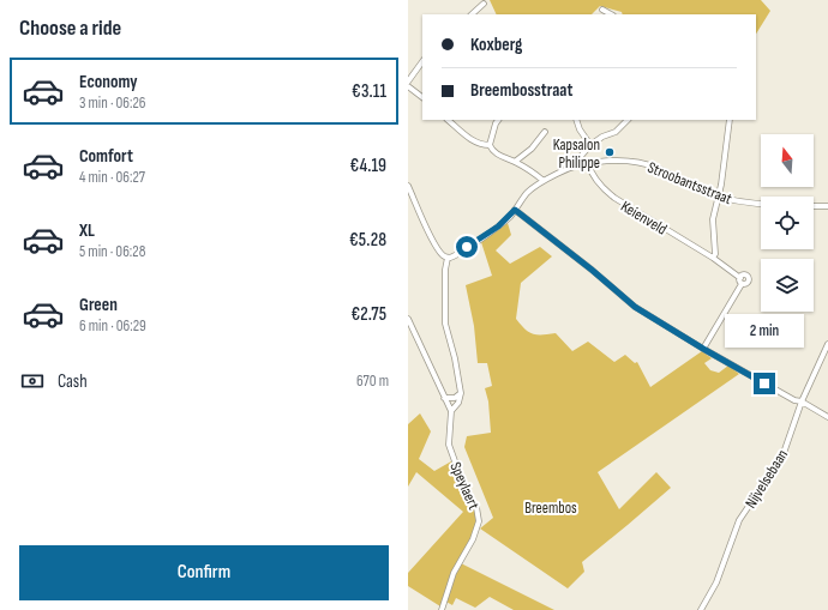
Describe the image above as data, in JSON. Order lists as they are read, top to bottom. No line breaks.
{"streets":{"street":["Stroobantsstraat","Keienveld","Nijvelsebaan","Speylaert"]},"crossings":[["Stroobantsstraat","Keienveld"]],"parks":["Breembos"],"places":["Kapsalon Philippe"],"north":"top","page":{"heading":"Choose a ride","banner":["Koxberg","Breembosstraat"],"list":[{"name":"Economy","note":"3 min · 06:26","value":"€3.11"},{"name":"Comfort","note":"4 min · 06:27","value":"€4.19"},{"name":"XL","note":"5 min · 06:28","value":"€5.28"},{"name":"Green","note":"6 min · 06:29","value":"€2.75"}],"bubble":"2 min","pay":["Cash","670 m"],"buttons":"Confirm"}}
